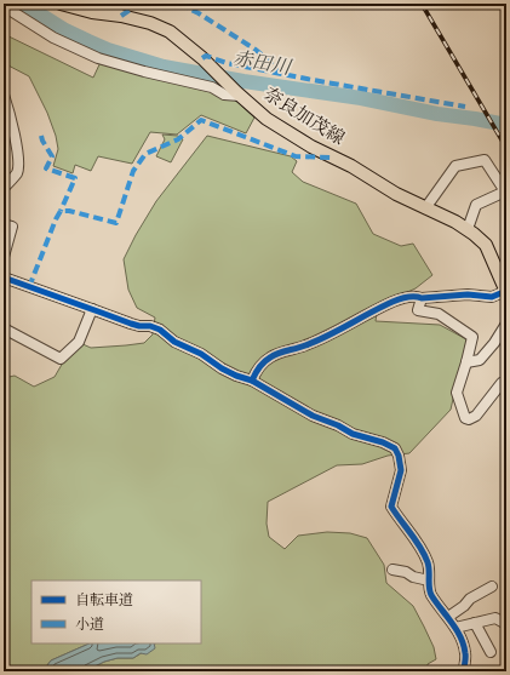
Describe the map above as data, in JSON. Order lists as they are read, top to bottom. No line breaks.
{"streets":{"main road":["奈良加茂線"]},"water":["赤田川"],"legend":["自転車道","小道"]}
